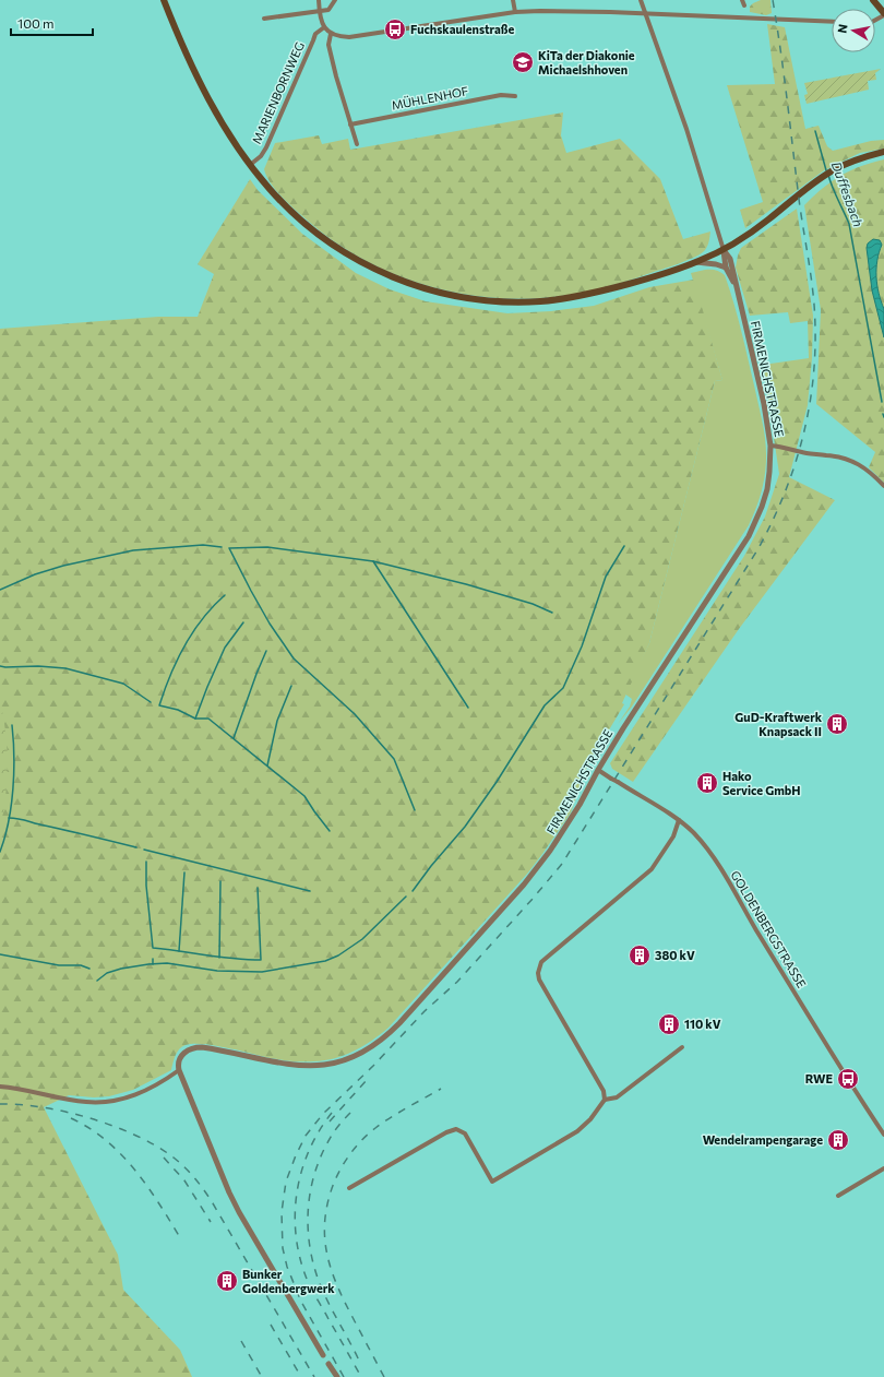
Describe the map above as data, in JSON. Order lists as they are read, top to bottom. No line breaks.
{"streets":{"street":["MARIENBORNWEG","MÜHLENHOF","FIRMENICHSTRASSE","GOLDENBERGSTRASSE"]},"crossings":[["FIRMENICHSTRASSE","GOLDENBERGSTRASSE"]],"water":["Duffesbach"],"places":{"bus stop":["Fuchskaulenstraße","RWE"],"school or university":["KiTa der Diakonie Michaelshhoven"],"building":["GuD-Kraftwerk Knapsack II","Hako Service GmbH","380 kV","110 kV","Wendelrampengarage","Bunker Goldenbergwerk"]},"scale_bar":"100 m","north":"left"}
